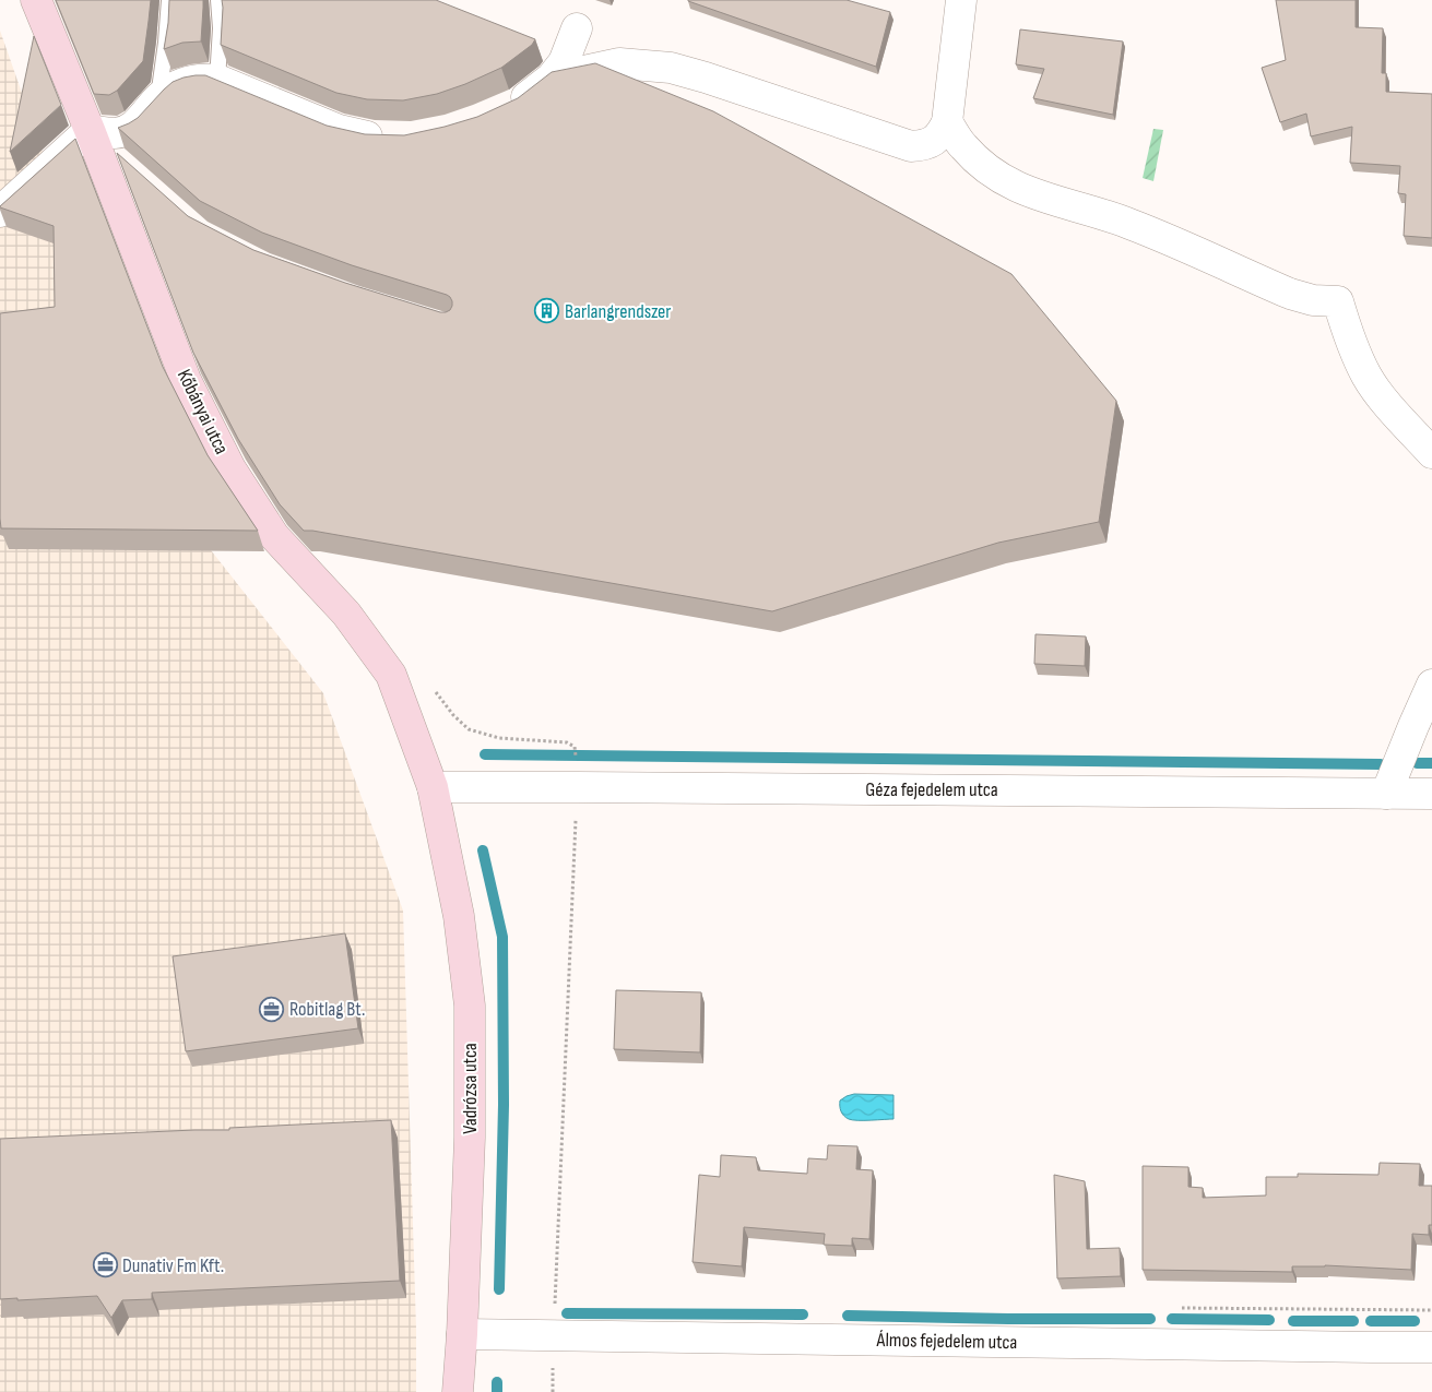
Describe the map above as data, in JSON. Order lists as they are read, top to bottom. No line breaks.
{"streets":{"street":["Kőbányai utca","Géza fejedelem utca","Vadrózsa utca","Álmos fejedelem utca"]},"crossings":[["Kőbányai utca","Géza fejedelem utca"],["Kőbányai utca","Vadrózsa utca"],["Géza fejedelem utca","Vadrózsa utca"],["Vadrózsa utca","Álmos fejedelem utca"]],"places":{"building":["Barlangrendszer"],"office":["Robitlag Bt.","Dunativ Fm Kft."]}}
